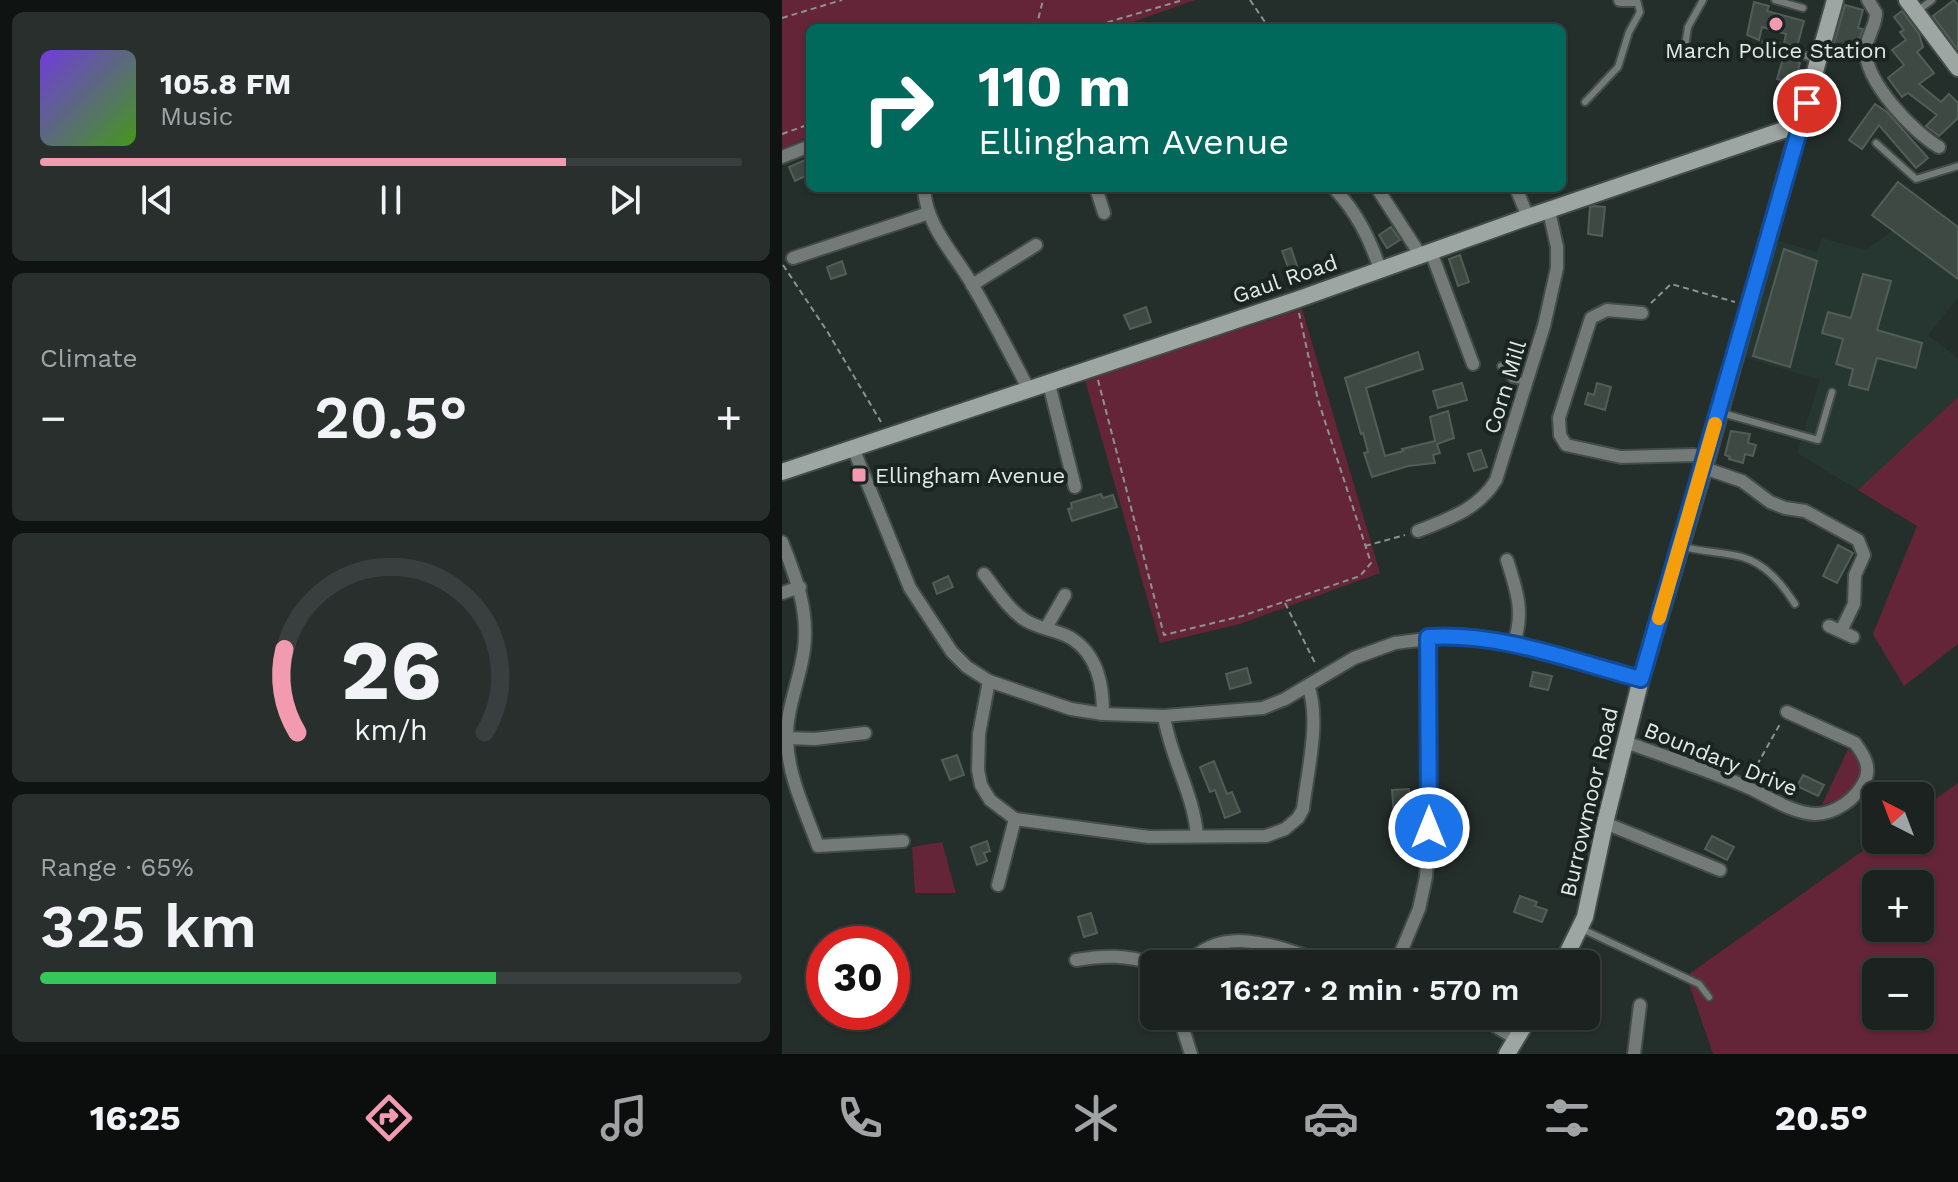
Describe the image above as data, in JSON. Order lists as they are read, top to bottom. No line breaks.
{"streets":{"street":["Gaul Road","Corn Mill","Boundary Drive","Burrowmoor Road"]},"crossings":[["Gaul Road","Corn Mill"],["Gaul Road","Burrowmoor Road"],["Boundary Drive","Burrowmoor Road"]],"places":{"other":["March Police Station"],"transit":["Ellingham Avenue"]},"north":"top left","page":{"turn":["110 m","Ellingham Avenue"],"song":["105.8 FM","Music"],"tile":["Climate",["Range · 65%","325 km"]],"heat":["−","20.5°","+"],"map_buttons":["+","−"],"limit":"30","trip":"16:27 · 2 min · 570 m","tabs":["16:25","20.5°"],"gauge":["26","km/h"]}}
